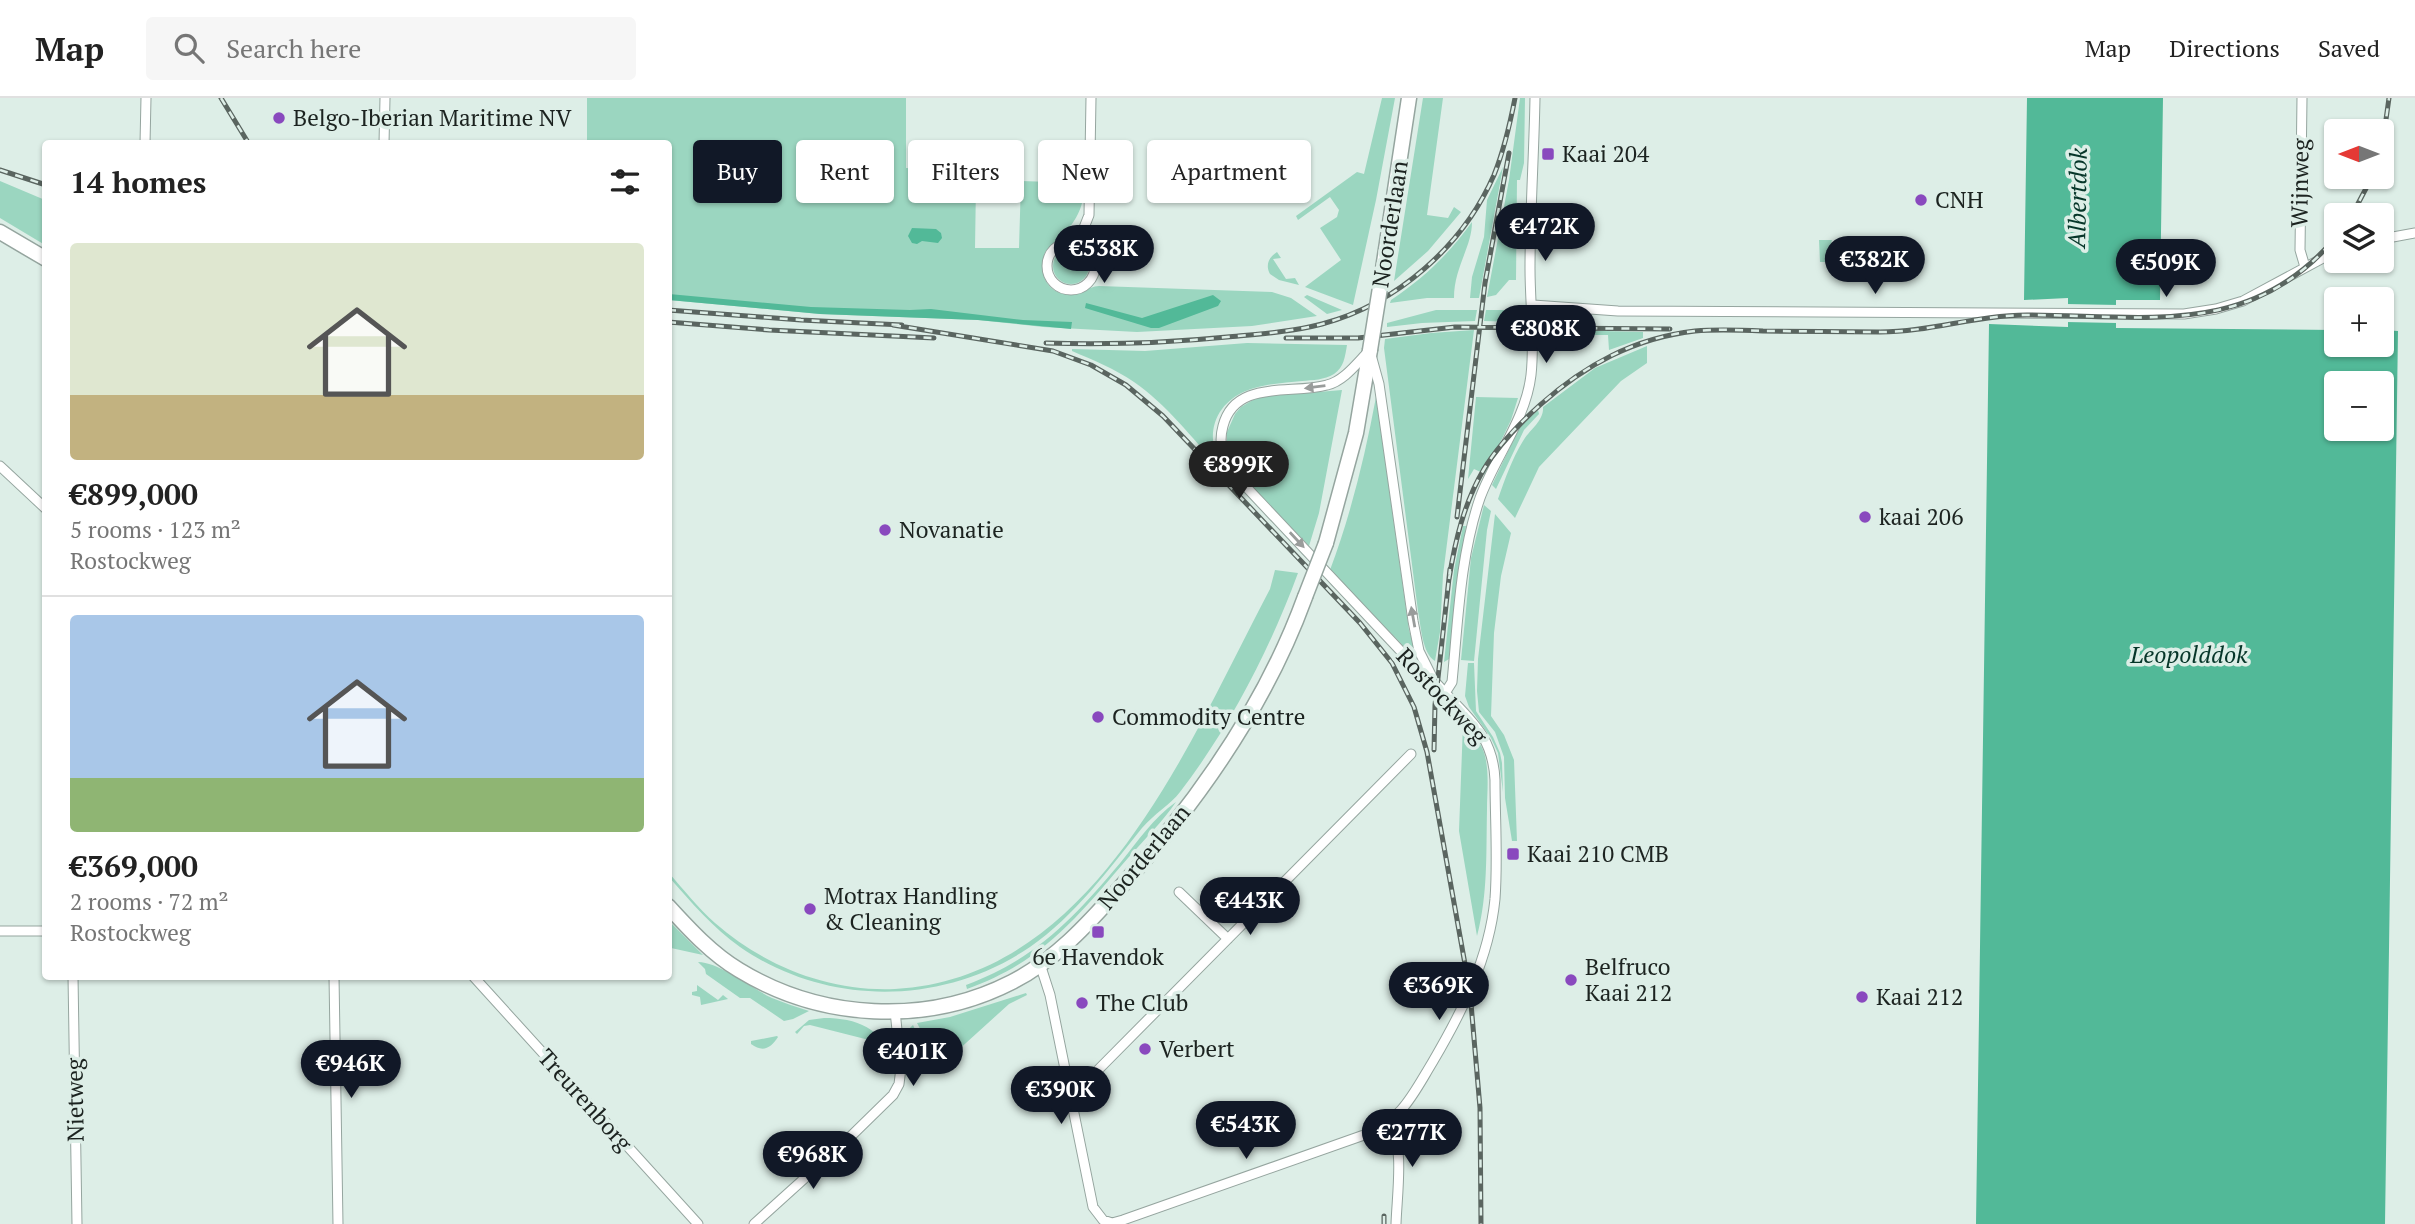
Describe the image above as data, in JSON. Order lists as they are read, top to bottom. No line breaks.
{"streets":{"main road":["Noorderlaan"],"street":["Wijnweg","Rostockweg","Nietweg","Treurenborg"]},"crossings":[["Noorderlaan","Rostockweg"]],"water":["Albertdok","Leopolddok"],"places":{"other":["Belgo-Iberian Maritime NV","CNH","kaai 206","Novanatie","Commodity Centre","Motrax Handling & Cleaning","Belfruco Kaai 212","Kaai 212","The Club","Verbert"],"transit":["Kaai 204","Kaai 210 CMB","6e Havendok"]},"north":"left","page":{"header":"Map","search":"Search here","nav":["Map","Directions","Saved"],"map_buttons":["+","−"],"chip":["Buy","Rent","Filters","New","Apartment"],"heading":"14 homes","price":["€472K","€538K","€382K","€509K","€808K","€899K","€443K","€369K","€401K","€946K","€390K","€543K","€277K","€968K"],"list":[{"name":"€899,000","note":"5 rooms · 123 m² · Rostockweg"},{"name":"€369,000","note":"2 rooms · 72 m² · Rostockweg"}]}}
